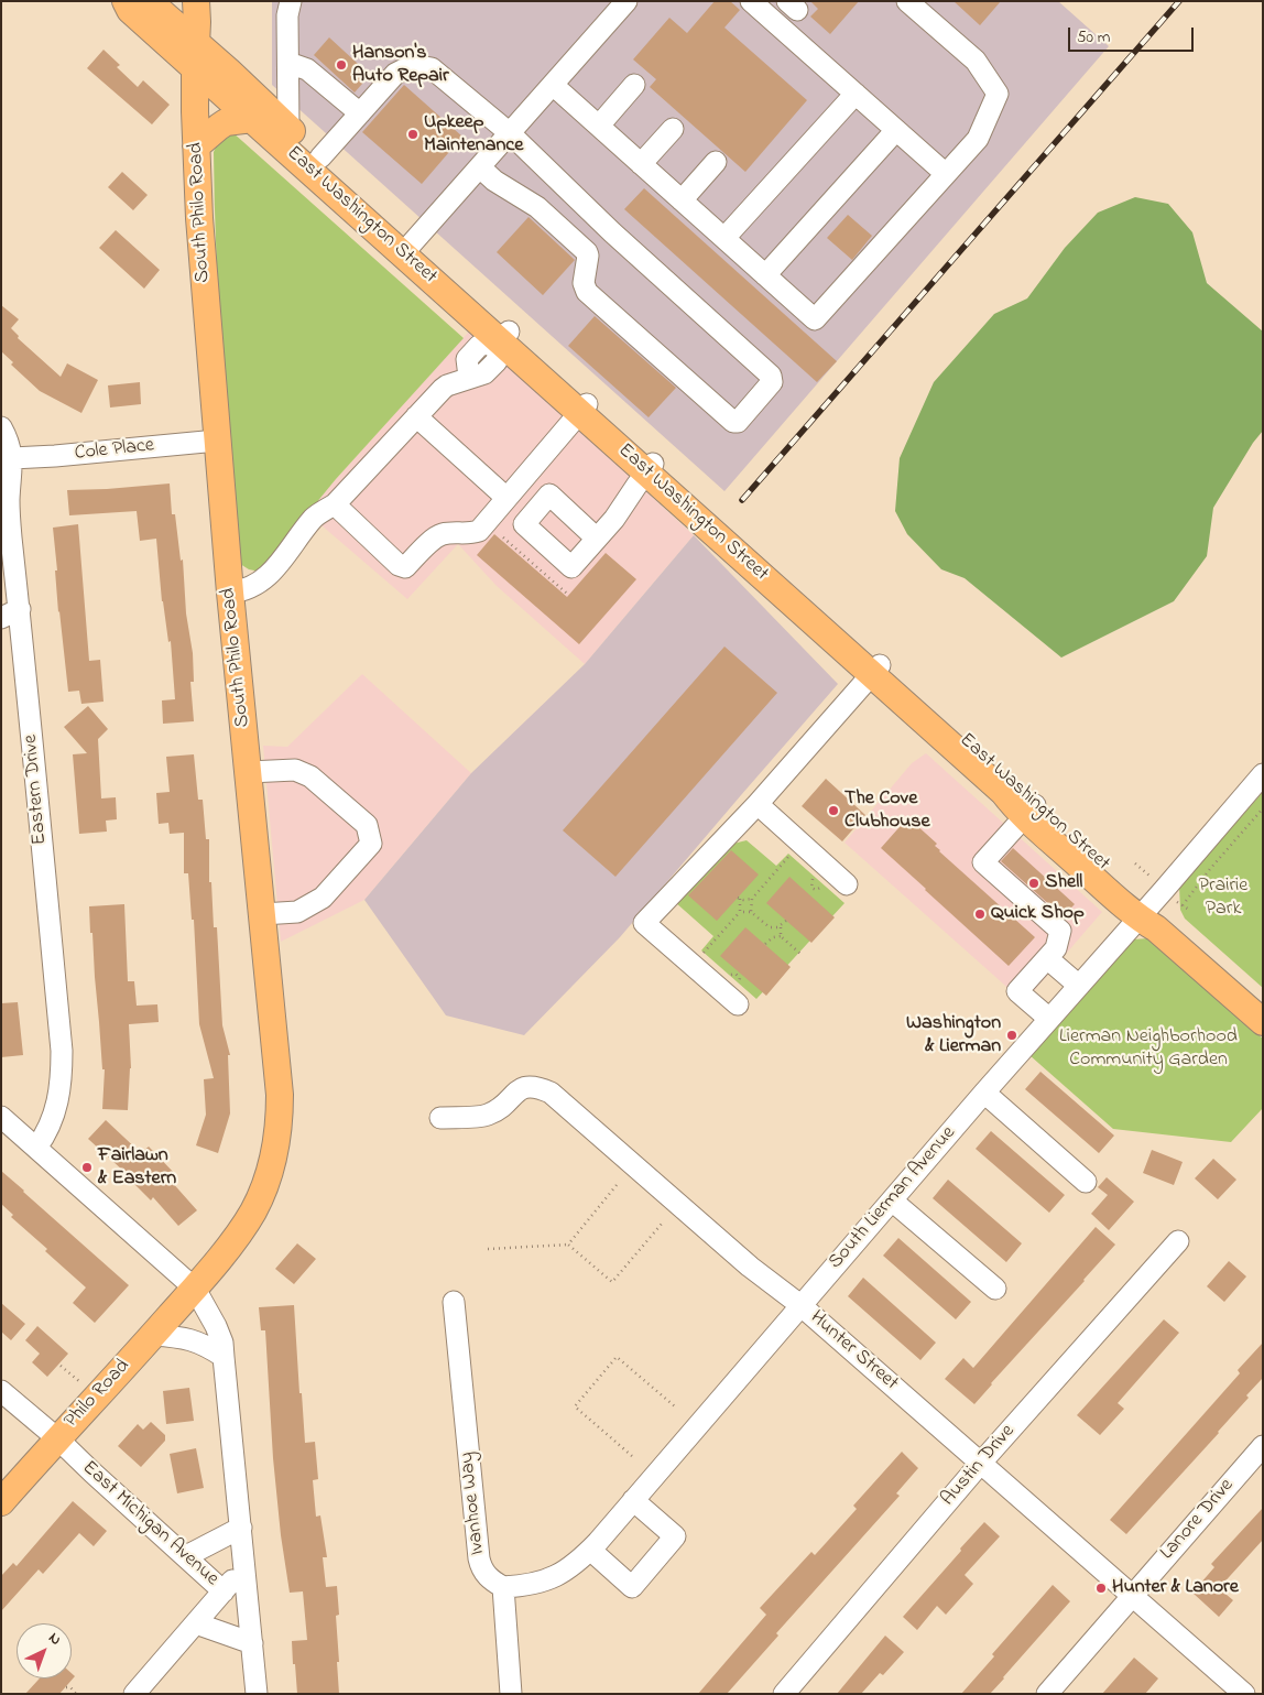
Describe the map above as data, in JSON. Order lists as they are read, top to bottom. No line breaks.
{"streets":{"main road":["South Philo Road","East Washington Street","Philo Road"],"street":["Cole Place","Eastern Drive","South Lierman Avenue","Hunter Street","Austin Drive","Ivanhoe Way","Lanore Drive","East Michigan Avenue"]},"crossings":[["South Philo Road","East Washington Street"],["South Philo Road","Cole Place"],["South Philo Road","Philo Road"],["East Washington Street","South Lierman Avenue"],["Cole Place","Eastern Drive"],["South Lierman Avenue","Hunter Street"],["South Lierman Avenue","Ivanhoe Way"],["Hunter Street","Austin Drive"],["Hunter Street","Lanore Drive"],["Philo Road","East Michigan Avenue"]],"parks":["Prairie Park","Lierman Neighborhood Community Garden"],"places":["Hanson's Auto Repair","Upkeep Maintenance","The Cove Clubhouse","Shell","Quick Shop","Washington & Lierman","Fairlawn & Eastern","Hunter & Lanore"],"scale_bar":"50 m","north":"top right"}
